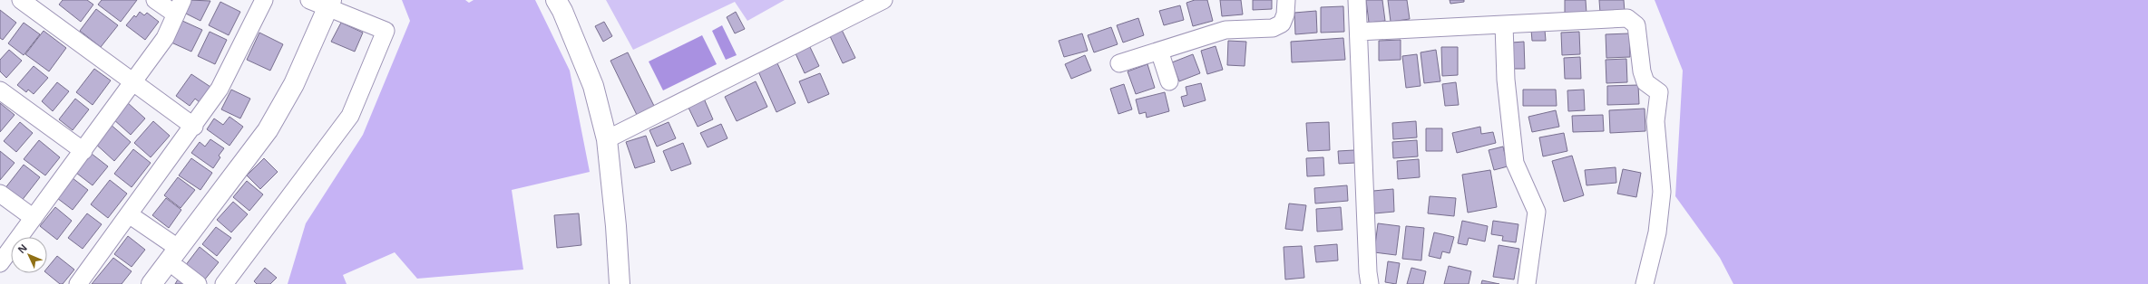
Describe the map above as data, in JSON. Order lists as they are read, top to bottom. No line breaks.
{"north":"top left"}
